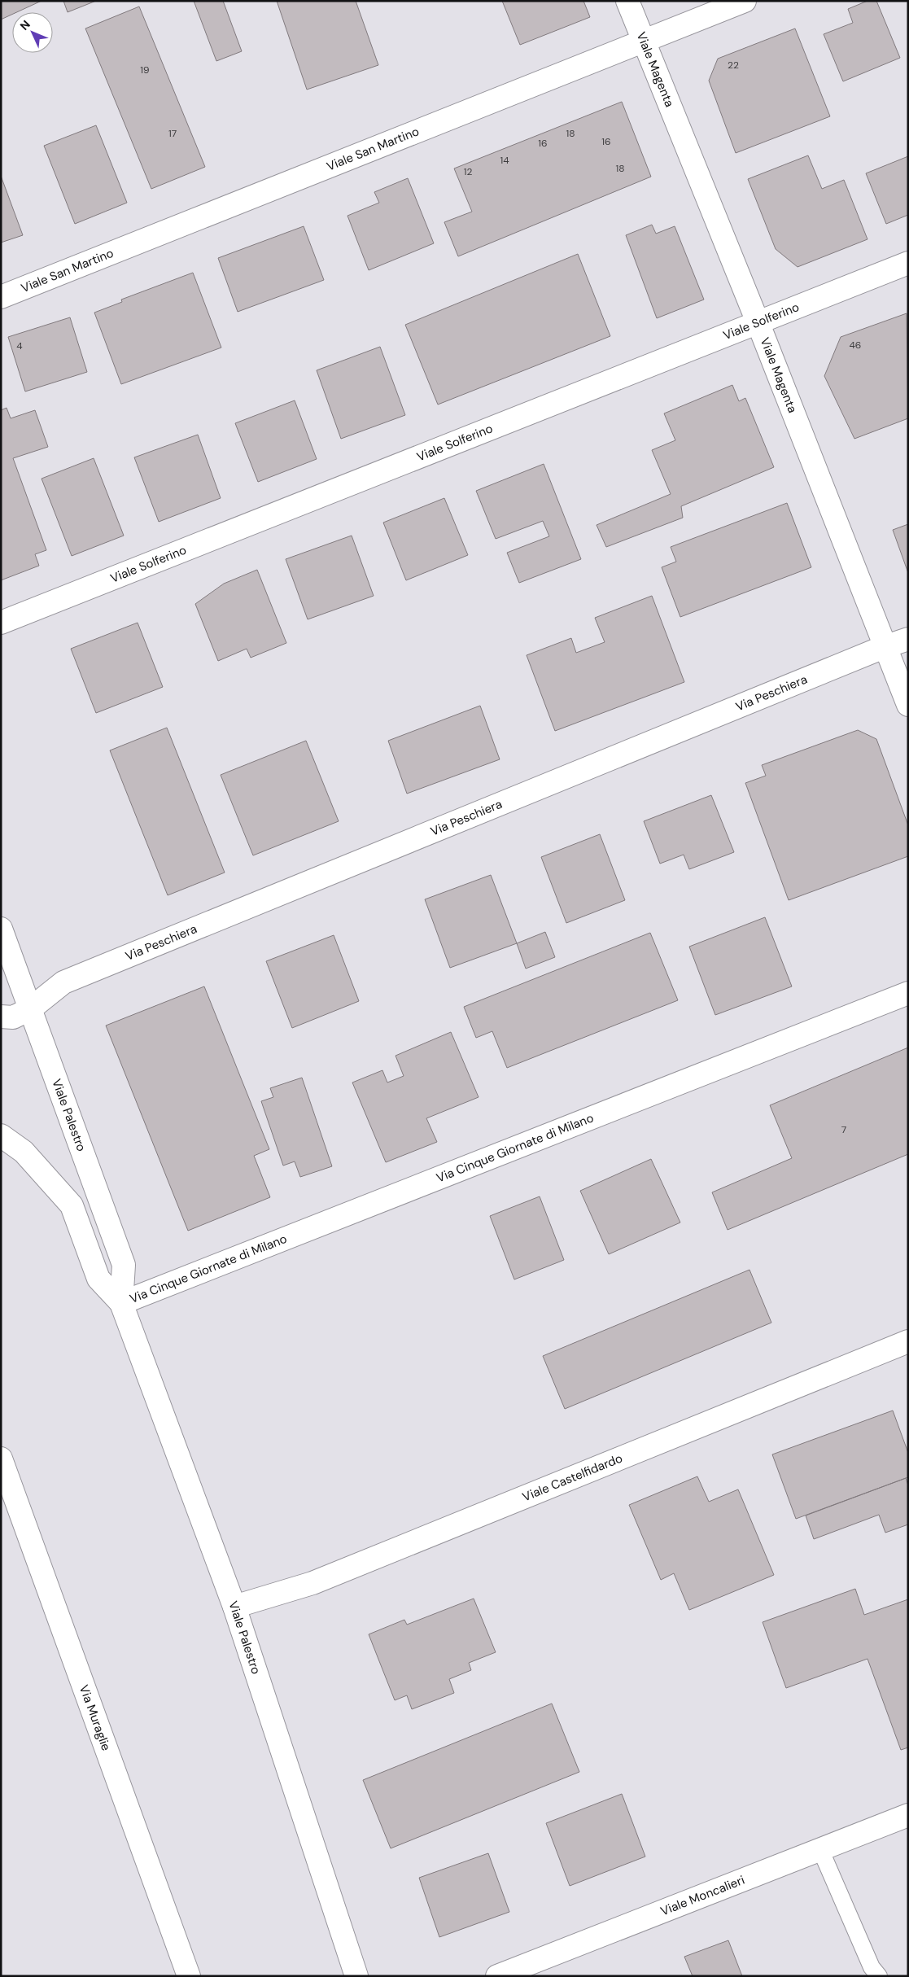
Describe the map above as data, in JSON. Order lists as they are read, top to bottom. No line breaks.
{"streets":{"street":["Viale Magenta","Viale San Martino","Viale Solferino","Via Peschiera","Viale Palestro","Via Cinque Giornate di Milano","Viale Castelfidardo","Via Muraglie","Viale Moncalieri"]},"crossings":[["Viale Magenta","Viale San Martino"],["Viale Magenta","Viale Solferino"],["Viale Magenta","Via Peschiera"],["Via Peschiera","Viale Palestro"],["Viale Palestro","Via Cinque Giornate di Milano"],["Viale Palestro","Viale Castelfidardo"]],"house_numbers":["22","19","17","18","16","16","14","18","12","46","4","7"],"north":"top left"}
